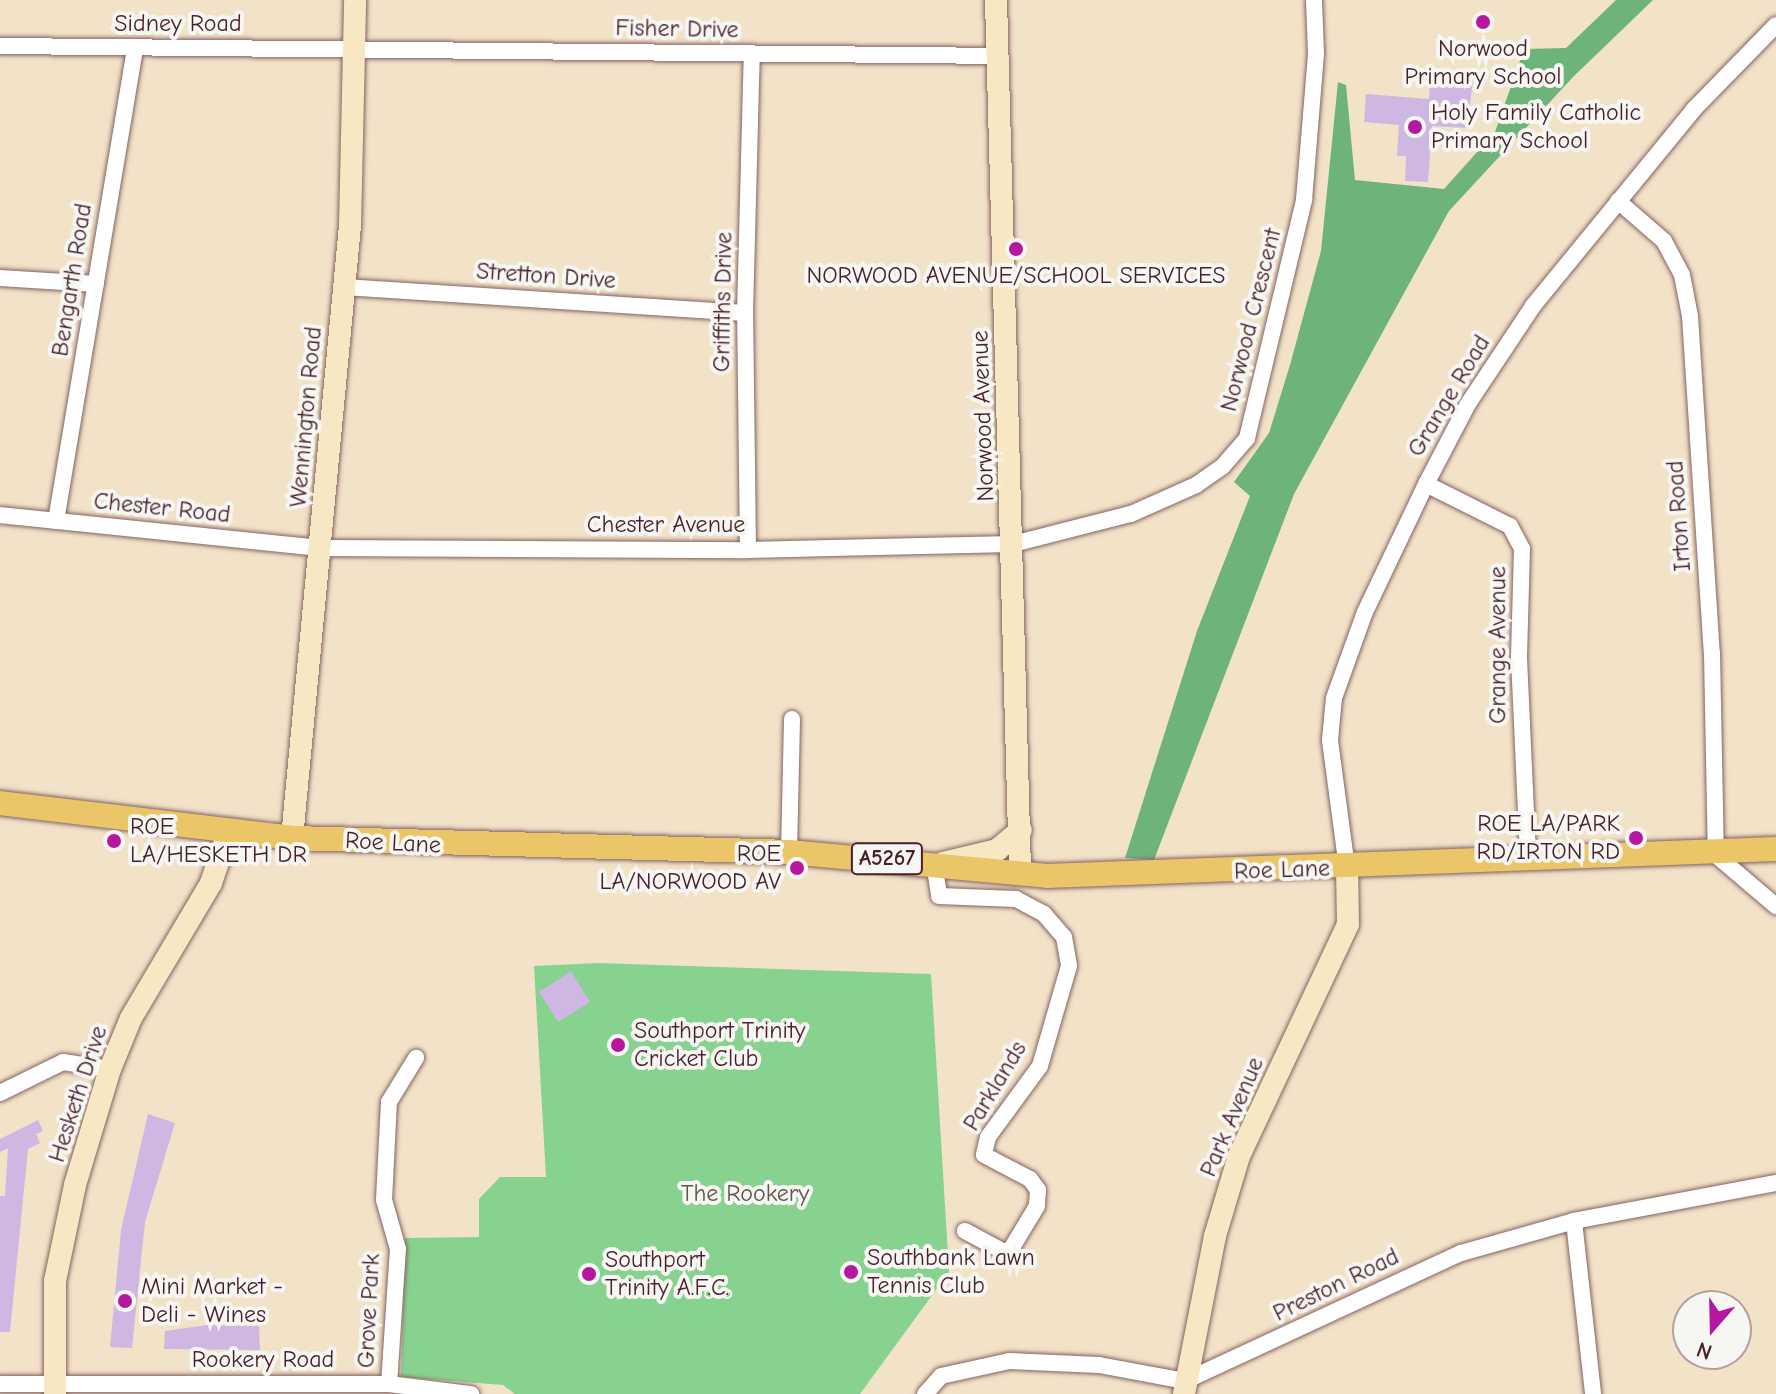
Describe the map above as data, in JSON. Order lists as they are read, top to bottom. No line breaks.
{"streets":{"main road":["Roe Lane","A5267"],"street":["Sidney Road","Fisher Drive","Stretton Drive","Bengarth Road","Griffiths Drive","Norwood Crescent","Grange Road","Norwood Avenue","Wennington Road","Chester Road","Irton Road","Chester Avenue","Grange Avenue","Parklands","Hesketh Drive","Park Avenue","Preston Road","Grove Park","Rookery Road"]},"crossings":[["Sidney Road","Fisher Drive"],["Sidney Road","Bengarth Road"],["Sidney Road","Wennington Road"],["Fisher Drive","Griffiths Drive"],["Fisher Drive","Norwood Avenue"],["Fisher Drive","Wennington Road"],["Stretton Drive","Griffiths Drive"],["Stretton Drive","Wennington Road"],["Bengarth Road","Chester Road"],["Griffiths Drive","Chester Avenue"],["Norwood Crescent","Norwood Avenue"],["Norwood Crescent","Chester Avenue"],["Grange Road","Irton Road"],["Grange Road","Grange Avenue"],["Grange Road","Roe Lane"],["Grange Road","Park Avenue"],["Norwood Avenue","Chester Avenue"],["Norwood Avenue","Roe Lane"],["Wennington Road","Chester Road"],["Wennington Road","Chester Avenue"],["Wennington Road","Roe Lane"],["Chester Road","Chester Avenue"],["Irton Road","Roe Lane"],["Grange Avenue","Roe Lane"],["Roe Lane","Parklands"],["Roe Lane","Hesketh Drive"],["Roe Lane","Park Avenue"],["Hesketh Drive","Rookery Road"],["Park Avenue","Preston Road"],["Grove Park","Rookery Road"]],"parks":["The Rookery"],"places":["Norwood Primary School","Holy Family Catholic Primary School","NORWOOD AVENUE/SCHOOL SERVICES","ROE LA/PARK RD/IRTON RD","ROE LA/HESKETH DR","ROE LA/NORWOOD AV","Southport Trinity Cricket Club","Southbank Lawn Tennis Club","Southport Trinity A.F.C.","Mini Market - Deli - Wines"],"north":"bottom"}
